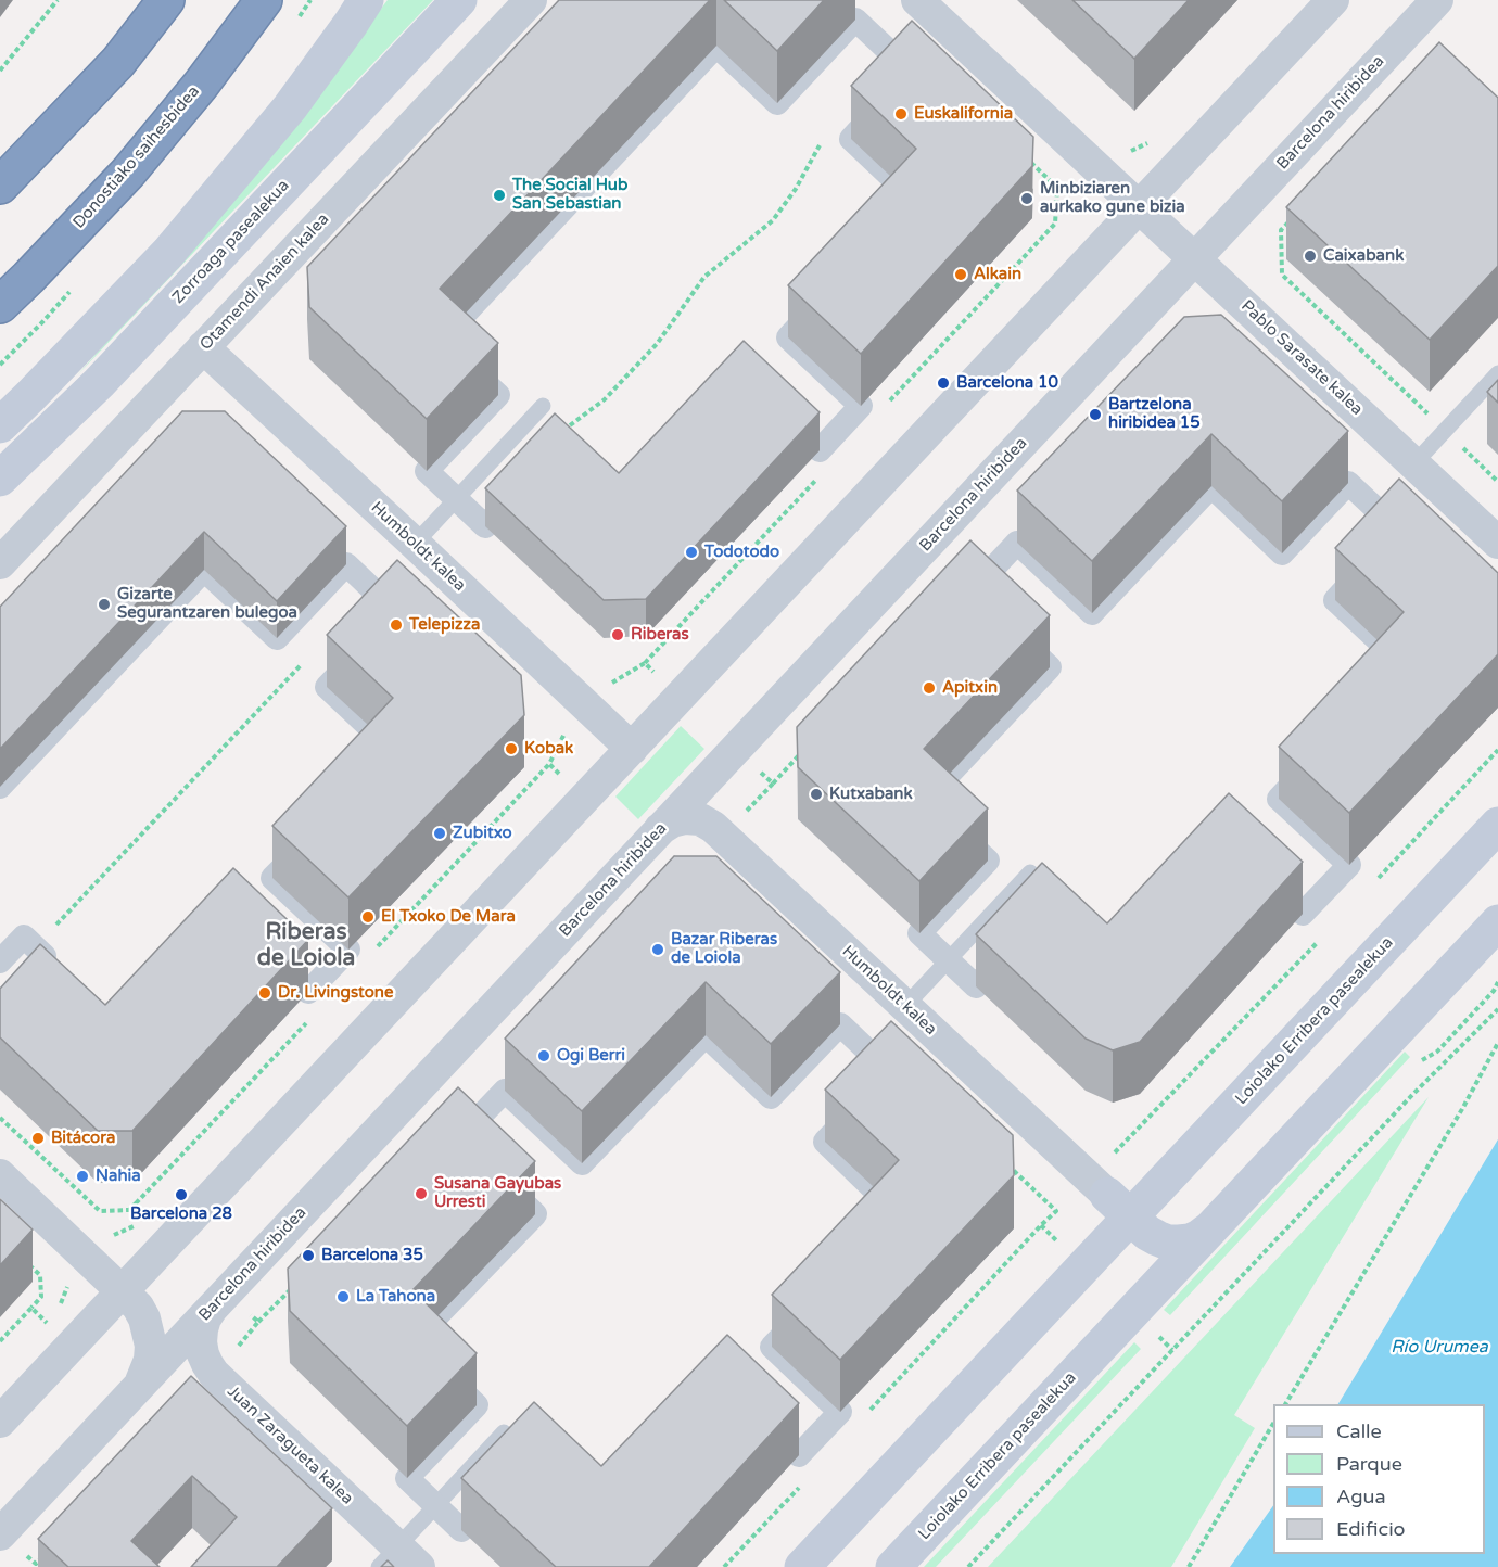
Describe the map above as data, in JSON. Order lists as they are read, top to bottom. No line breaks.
{"streets":{"highway":["Donostiako saihesbidea"],"main road":["Zorroaga pasealekua","Loiolako Erribera pasealekua"],"street":["Barcelona hiribidea","Otamendi Anaien kalea","Pablo Sarasate kalea","Humboldt kalea","Juan Zaragueta kalea"]},"crossings":[["Barcelona hiribidea","Pablo Sarasate kalea"],["Barcelona hiribidea","Humboldt kalea"],["Barcelona hiribidea","Juan Zaragueta kalea"],["Otamendi Anaien kalea","Humboldt kalea"],["Humboldt kalea","Loiolako Erribera pasealekua"]],"districts":["Riberas de Loiola"],"water":["Río Urumea"],"places":["Euskalifornia","The Social Hub San Sebastian","Minbiziaren aurkako gune bizia","Caixabank","Alkain","Barcelona 10","Bartzelona hiribidea 15","Todotodo","Gizarte Segurantzaren bulegoa","Telepizza","Riberas","Apitxin","Kobak","Kutxabank","Zubitxo","El Txoko De Mara","Bazar Riberas de Loiola","Dr. Livingstone","Ogi Berri","Bitácora","Nahia","Susana Gayubas Urresti","Barcelona 28","Barcelona 35","La Tahona"],"legend":["Calle","Parque","Agua","Edificio"]}
